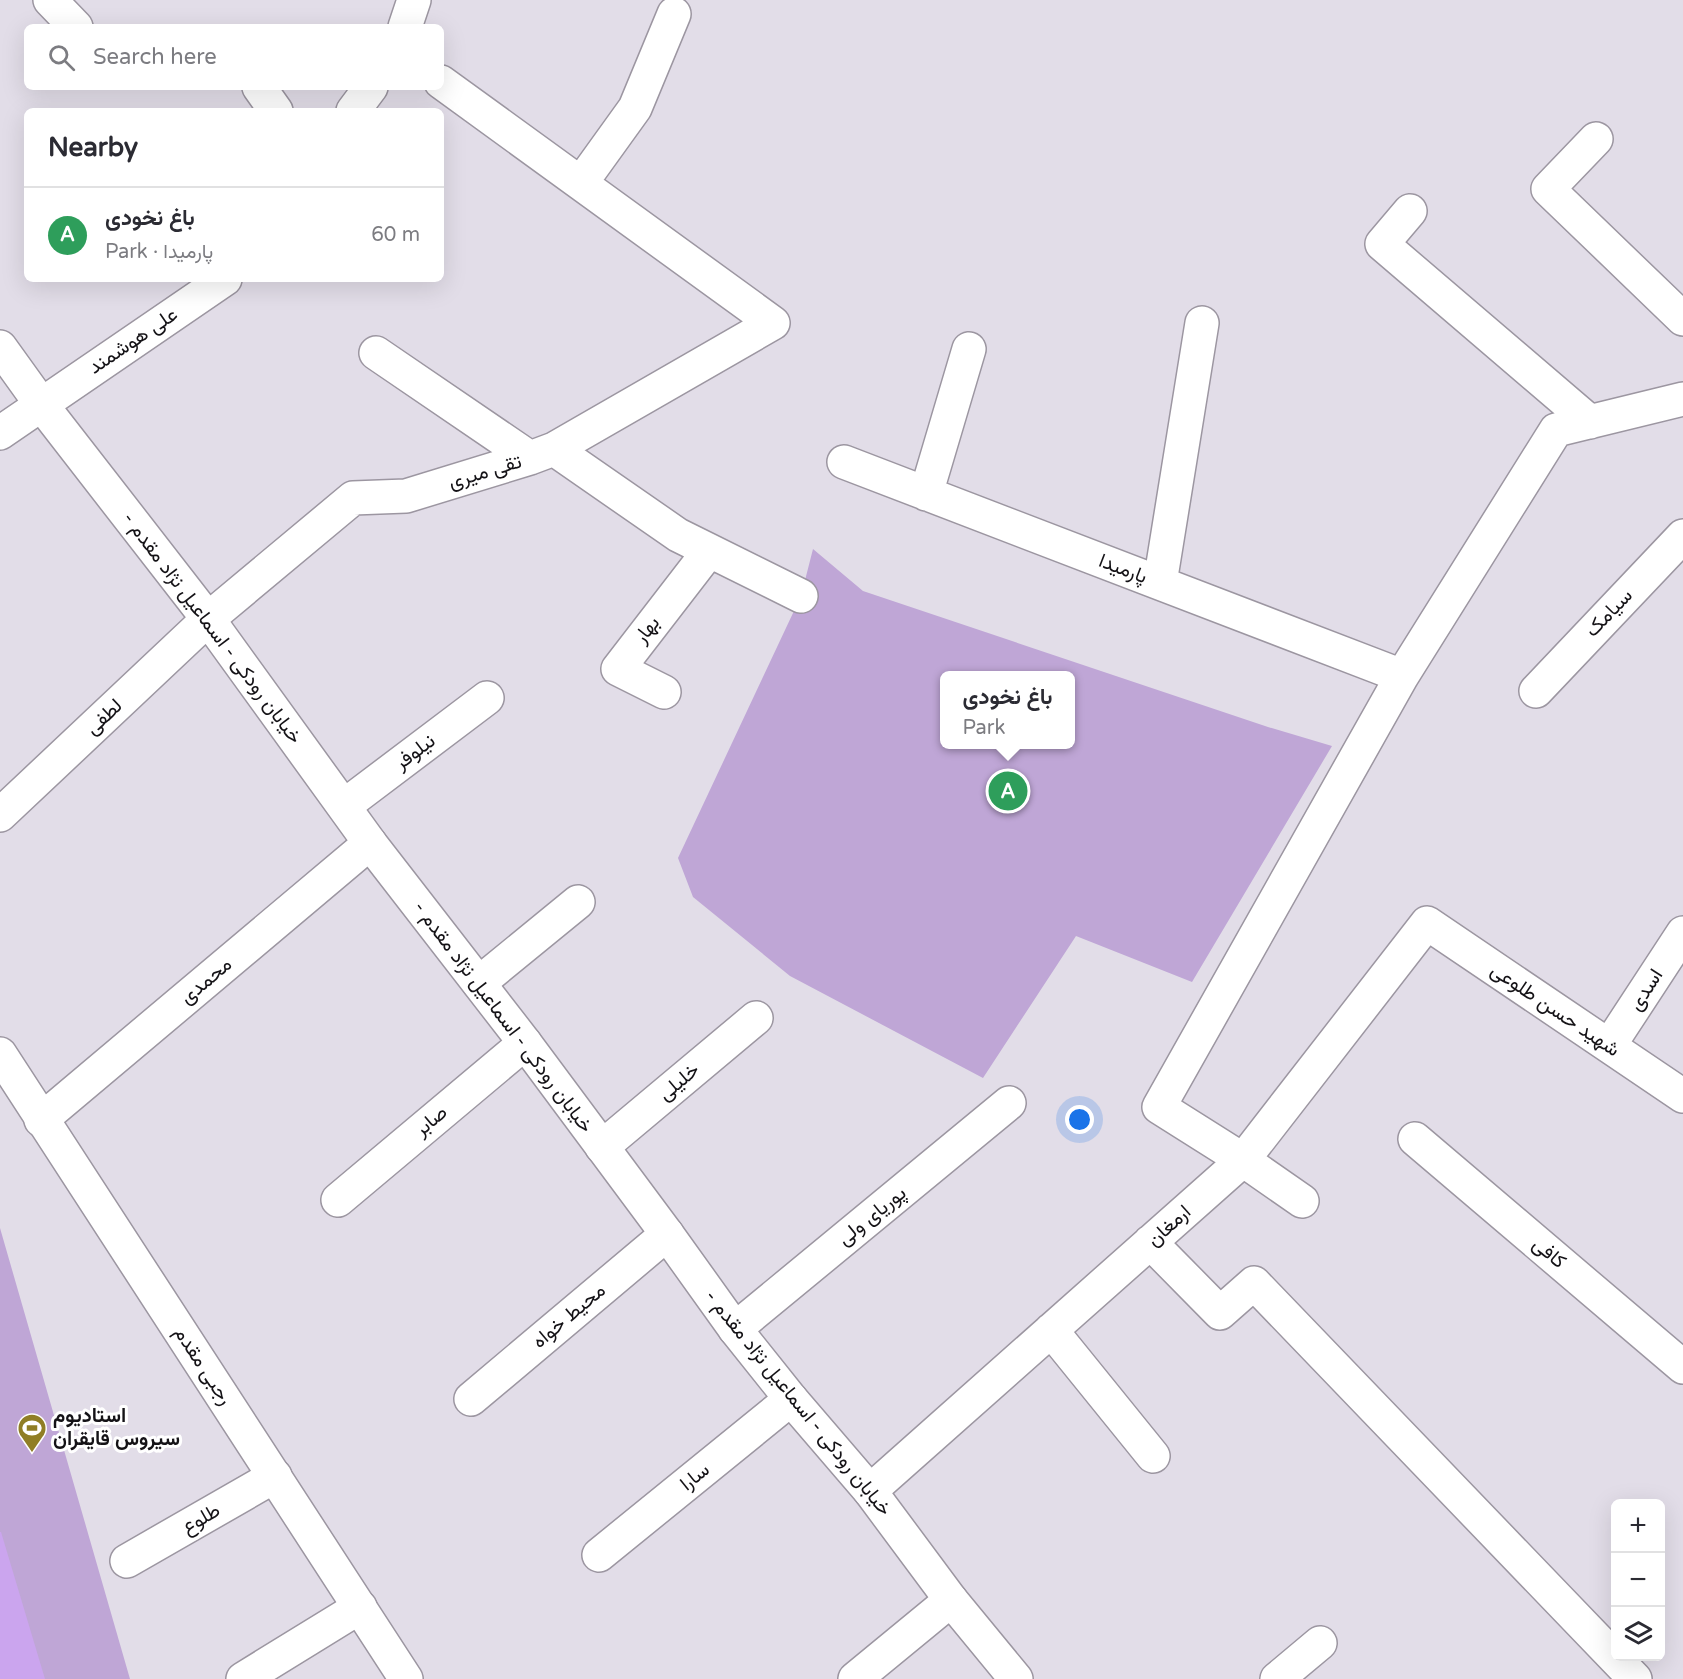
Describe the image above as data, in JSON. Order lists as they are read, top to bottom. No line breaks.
{"streets":{"street":["علی هوشمند","تقی میری","پارمیدا","سیامک","- خیابان رودکی - اسماعیل نژاد مقدم","بهار","لطفی","نیلوفر","محمدی","اسدی","شهید حسن طلوعی","خلیلی","صابر","پوریای ولی","ارمغان","کافی","محیط خواه","رجبی مقدم","سارا","طلوع"]},"crossings":[["علی هوشمند","- خیابان رودکی - اسماعیل نژاد مقدم"],["تقی میری","- خیابان رودکی - اسماعیل نژاد مقدم"],["تقی میری","لطفی"],["- خیابان رودکی - اسماعیل نژاد مقدم","لطفی"],["- خیابان رودکی - اسماعیل نژاد مقدم","نیلوفر"],["- خیابان رودکی - اسماعیل نژاد مقدم","محمدی"],["- خیابان رودکی - اسماعیل نژاد مقدم","خلیلی"],["- خیابان رودکی - اسماعیل نژاد مقدم","صابر"],["- خیابان رودکی - اسماعیل نژاد مقدم","پوریای ولی"],["- خیابان رودکی - اسماعیل نژاد مقدم","ارمغان"],["- خیابان رودکی - اسماعیل نژاد مقدم","محیط خواه"],["- خیابان رودکی - اسماعیل نژاد مقدم","سارا"],["محمدی","رجبی مقدم"],["اسدی","شهید حسن طلوعی"],["شهید حسن طلوعی","ارمغان"],["رجبی مقدم","طلوع"]],"places":{"sports":["استادیوم سیروس قایقران"]},"page":{"search":"Search here","heading":"Nearby","list":[{"mark":"A","name":"باغ نخودی","note":"Park · پارمیدا","value":"60 m"}],"popup":["باغ نخودی","Park"],"pins":"A","map_buttons":["+","−"]}}
